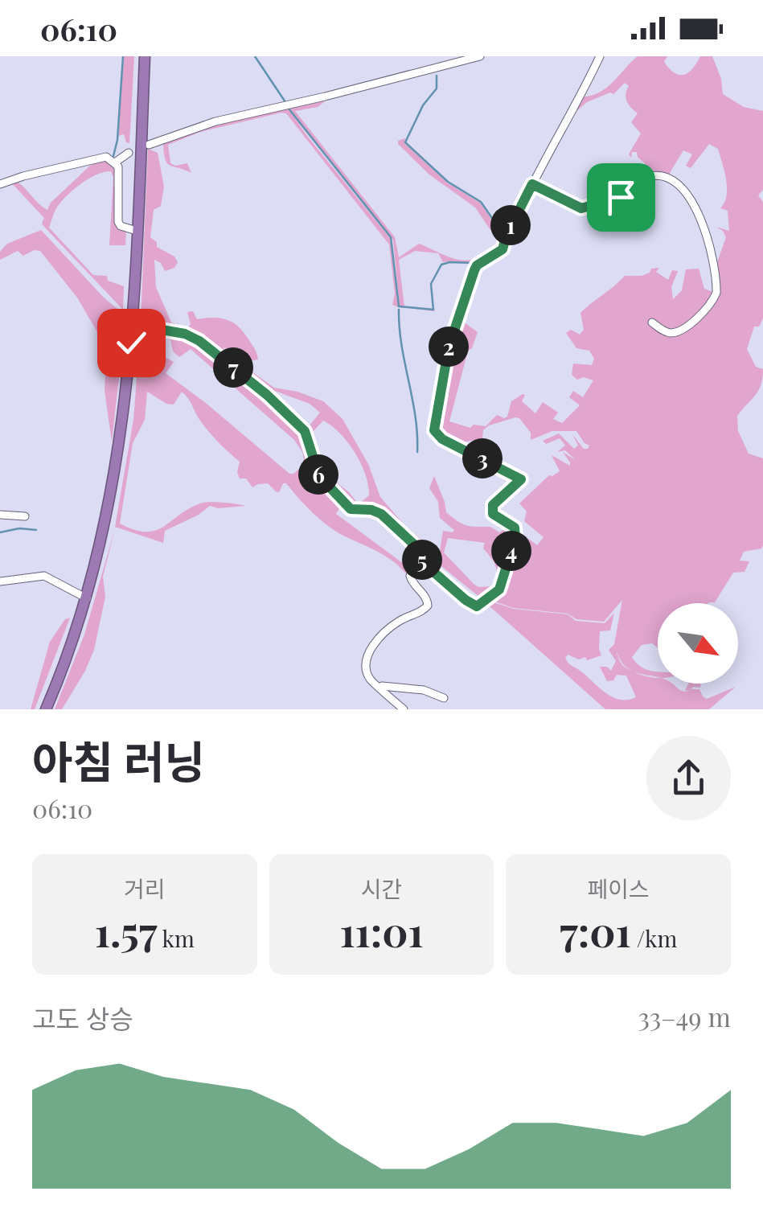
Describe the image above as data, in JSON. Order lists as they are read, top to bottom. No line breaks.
{"north":"bottom right","page":{"status":"06:10","pins":["1","2","7","3","6","4","5"],"heading":["아침 러닝","06:10"],"stats":[["거리","1.57 km"],["시간","11:01"],["페이스","7:01 /km"]],"chart":["고도 상승","33–49 m"]}}
